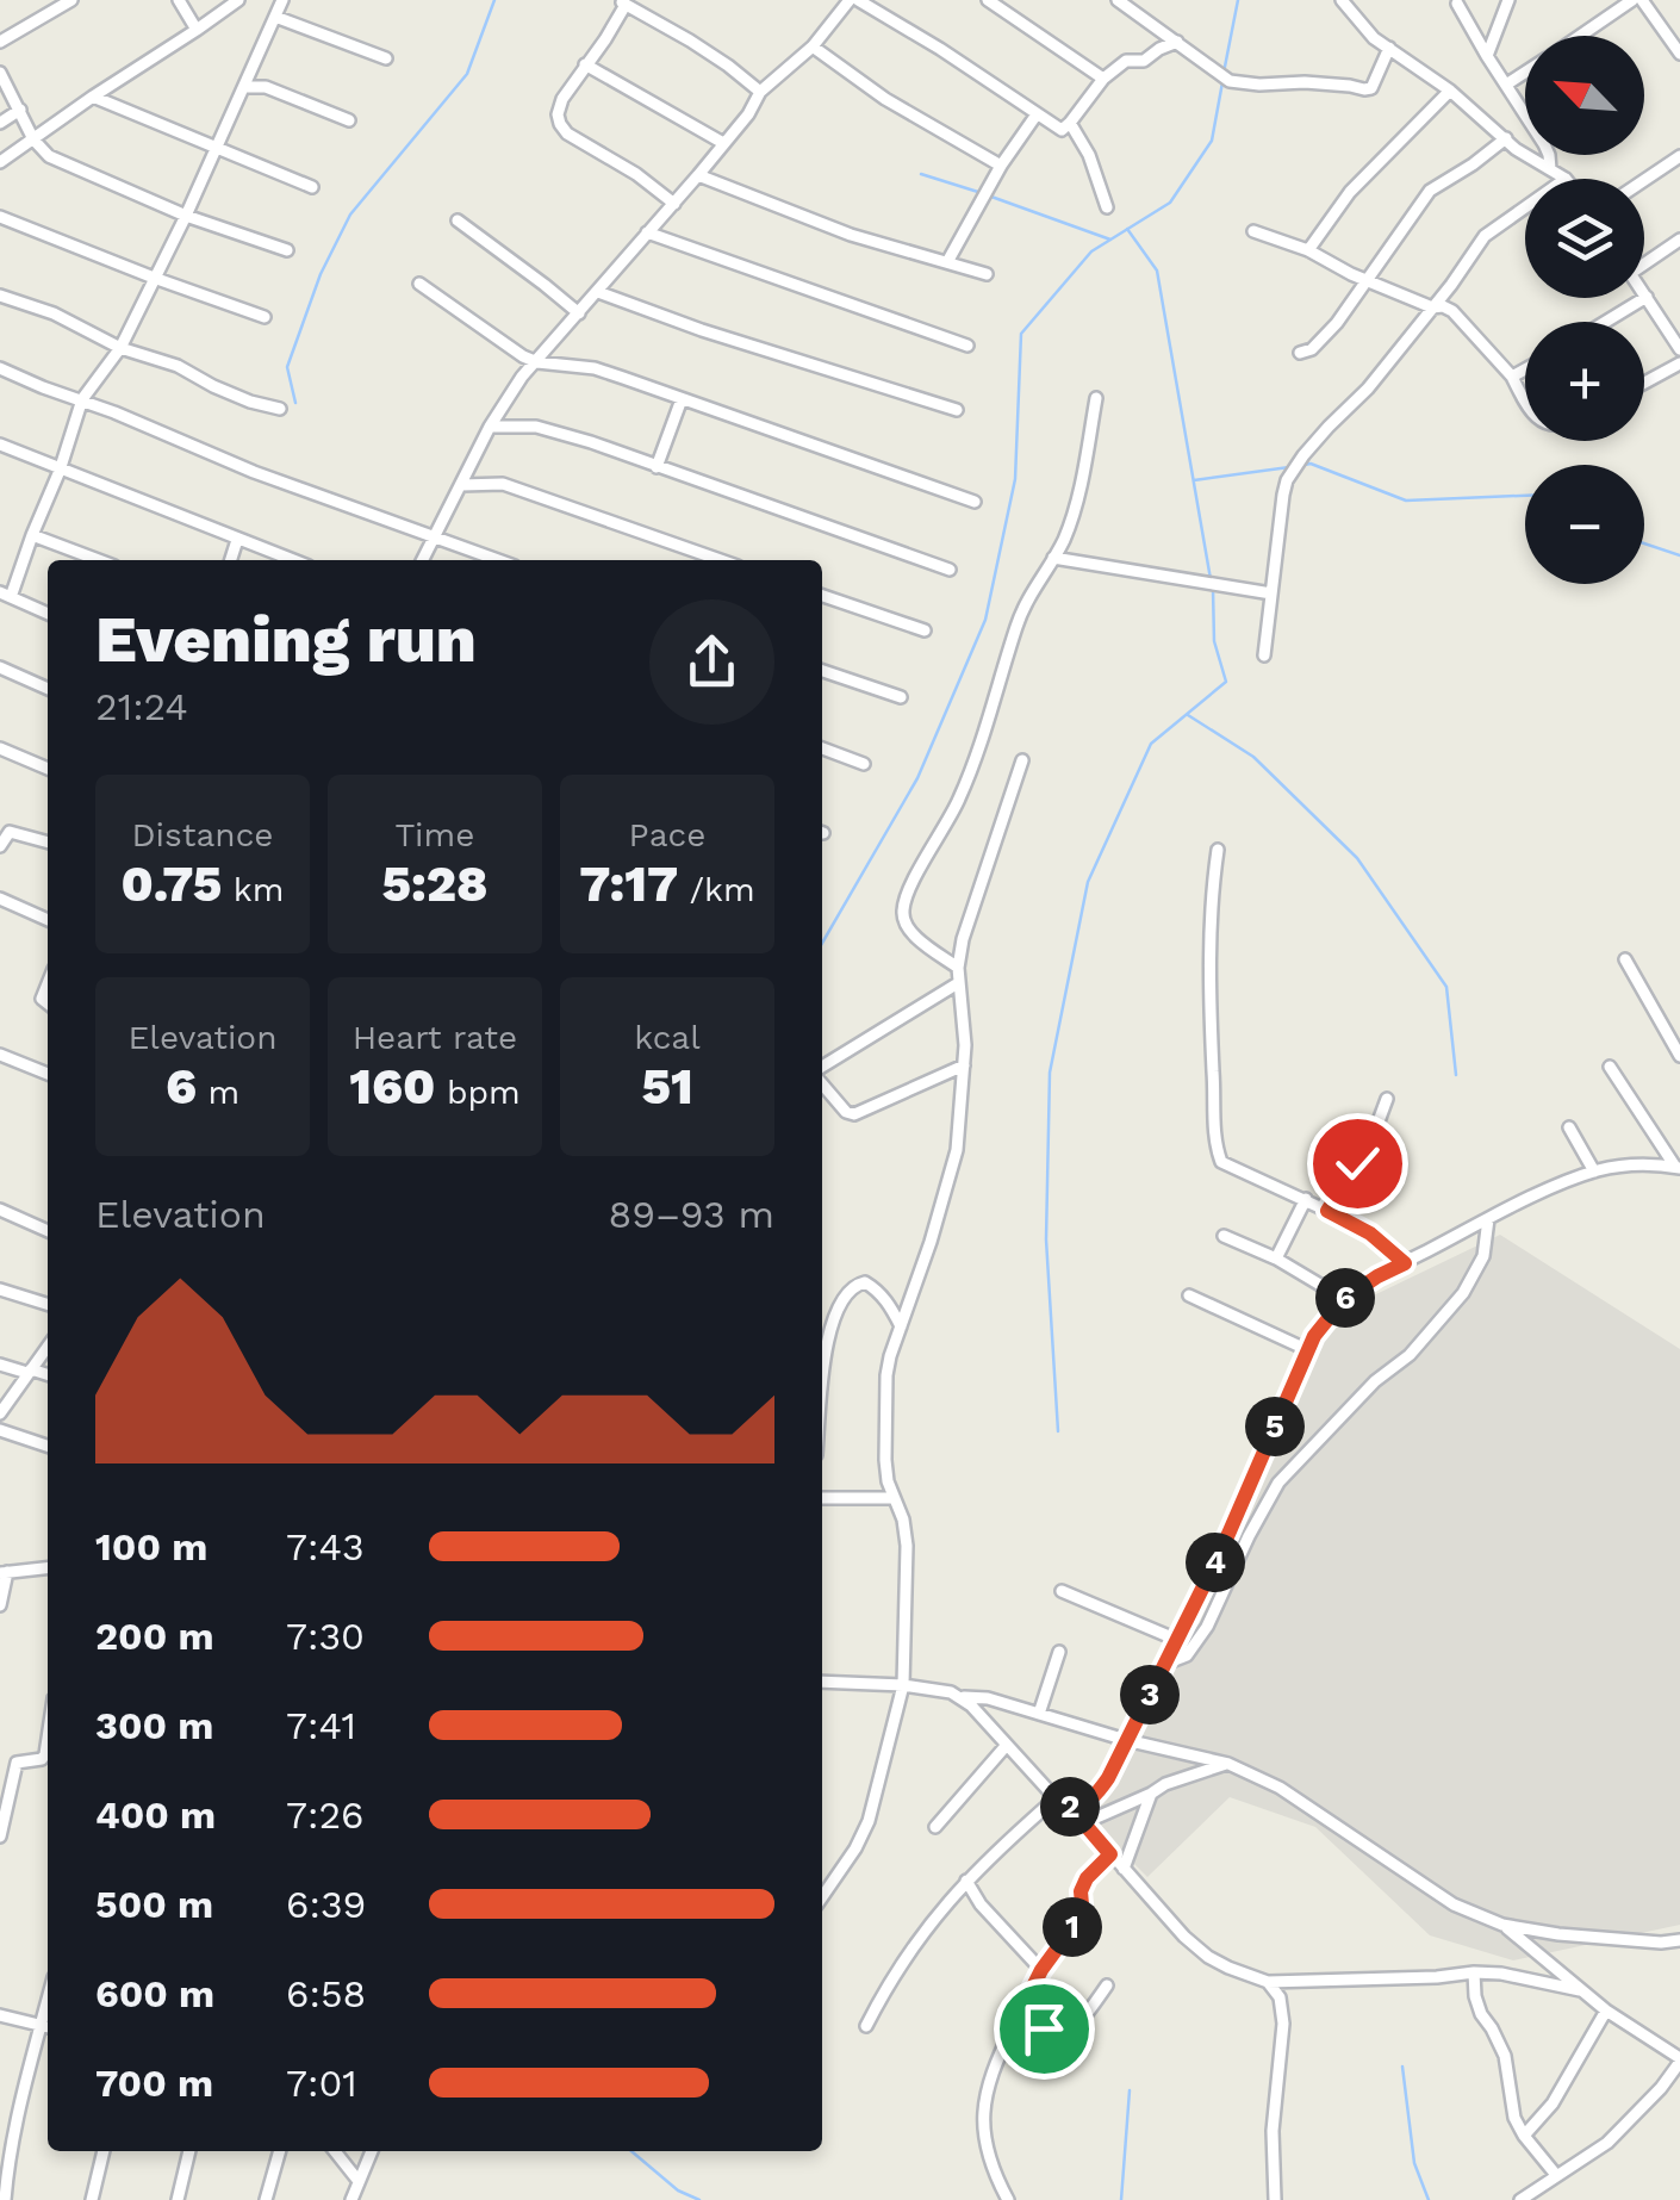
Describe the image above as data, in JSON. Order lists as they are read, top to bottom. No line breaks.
{"north":"top left","page":{"map_buttons":["+","−"],"heading":["Evening run","21:24"],"stats":[["Distance","0.75 km"],["Time","5:28"],["Pace","7:17 /km"],["Elevation","6 m"],["Heart rate","160 bpm"],["kcal","51"]],"chart":["Elevation","89–93 m"],"pins":["6","5","4","3","2","1"],"list":[{"name":"100 m","note":"7:43"},{"name":"200 m","note":"7:30"},{"name":"300 m","note":"7:41"},{"name":"400 m","note":"7:26"},{"name":"500 m","note":"6:39"},{"name":"600 m","note":"6:58"},{"name":"700 m","note":"7:01"}]}}
